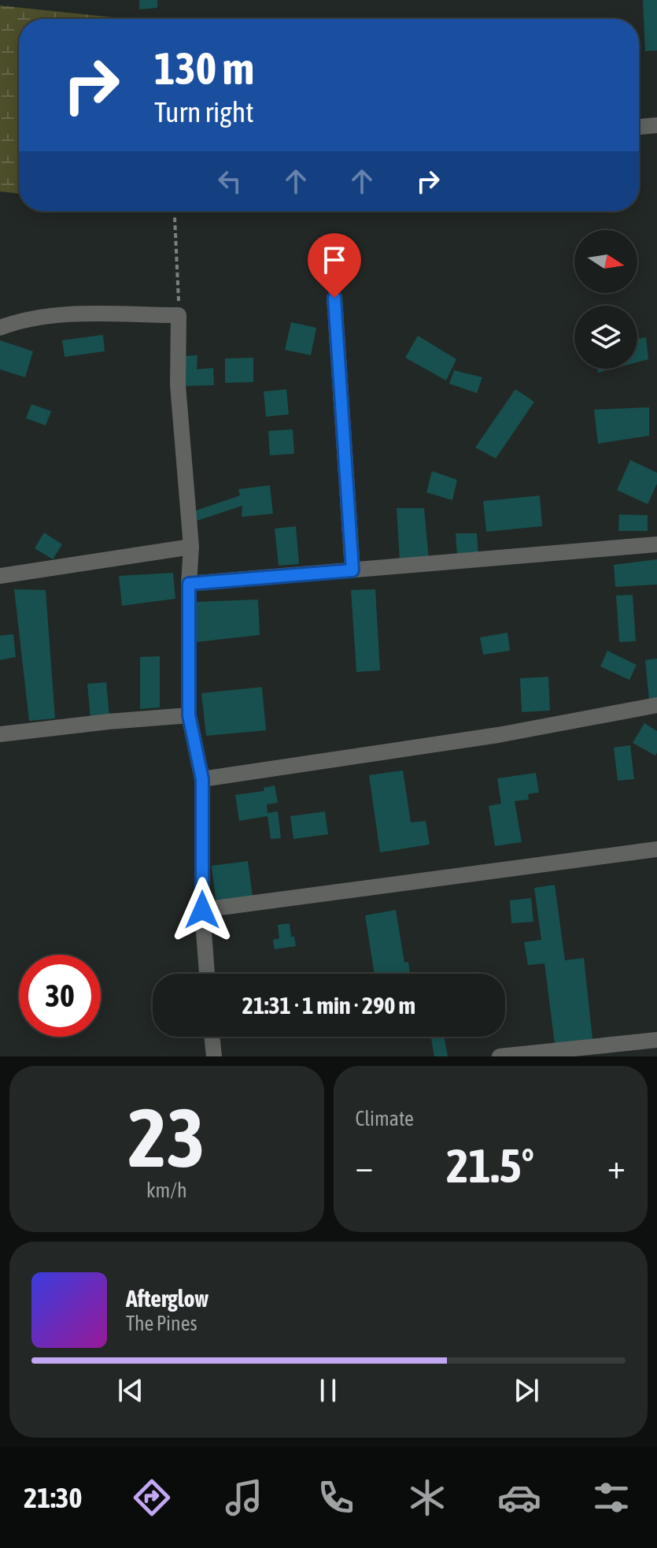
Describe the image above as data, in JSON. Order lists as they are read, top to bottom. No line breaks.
{"north":"right","page":{"turn":["130 m","Turn right"],"limit":"30","trip":"21:31 · 1 min · 290 m","tile":[["23","km/h"],"Climate"],"heat":["−","21.5°","+"],"song":["Afterglow","The Pines"],"tabs":"21:30"}}
